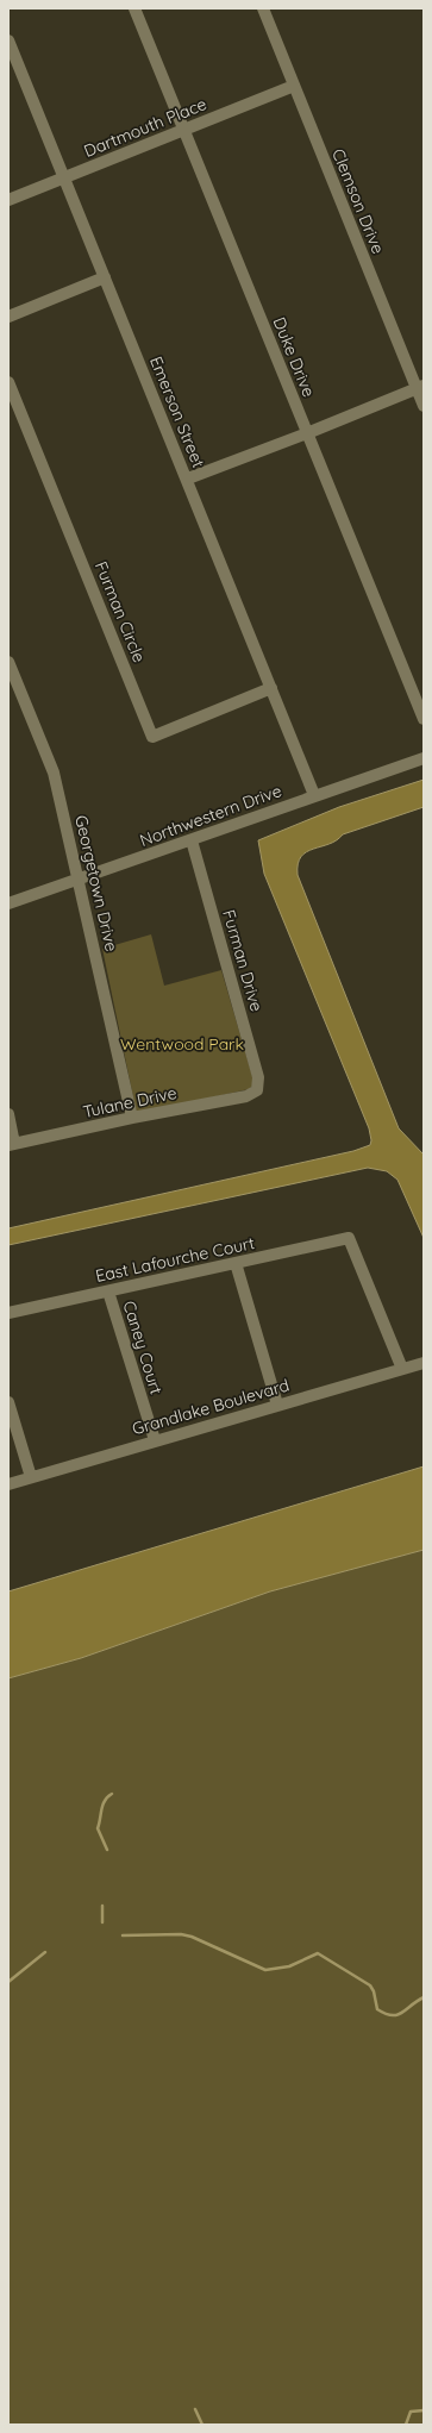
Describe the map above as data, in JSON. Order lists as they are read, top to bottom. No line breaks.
{"streets":{"street":["Dartmouth Place","Clemson Drive","Duke Drive","Emerson Street","Furman Circle","Northwestern Drive","Georgetown Drive","Furman Drive","Tulane Drive","East Lafourche Court","Caney Court","Grandlake Boulevard"]},"crossings":[["Dartmouth Place","Clemson Drive"],["Dartmouth Place","Duke Drive"],["Dartmouth Place","Emerson Street"],["Emerson Street","Furman Circle"],["Emerson Street","Northwestern Drive"],["Northwestern Drive","Georgetown Drive"],["Northwestern Drive","Furman Drive"],["Georgetown Drive","Tulane Drive"],["Furman Drive","Tulane Drive"],["East Lafourche Court","Caney Court"],["East Lafourche Court","Grandlake Boulevard"],["Caney Court","Grandlake Boulevard"]],"parks":["Wentwood Park"]}
